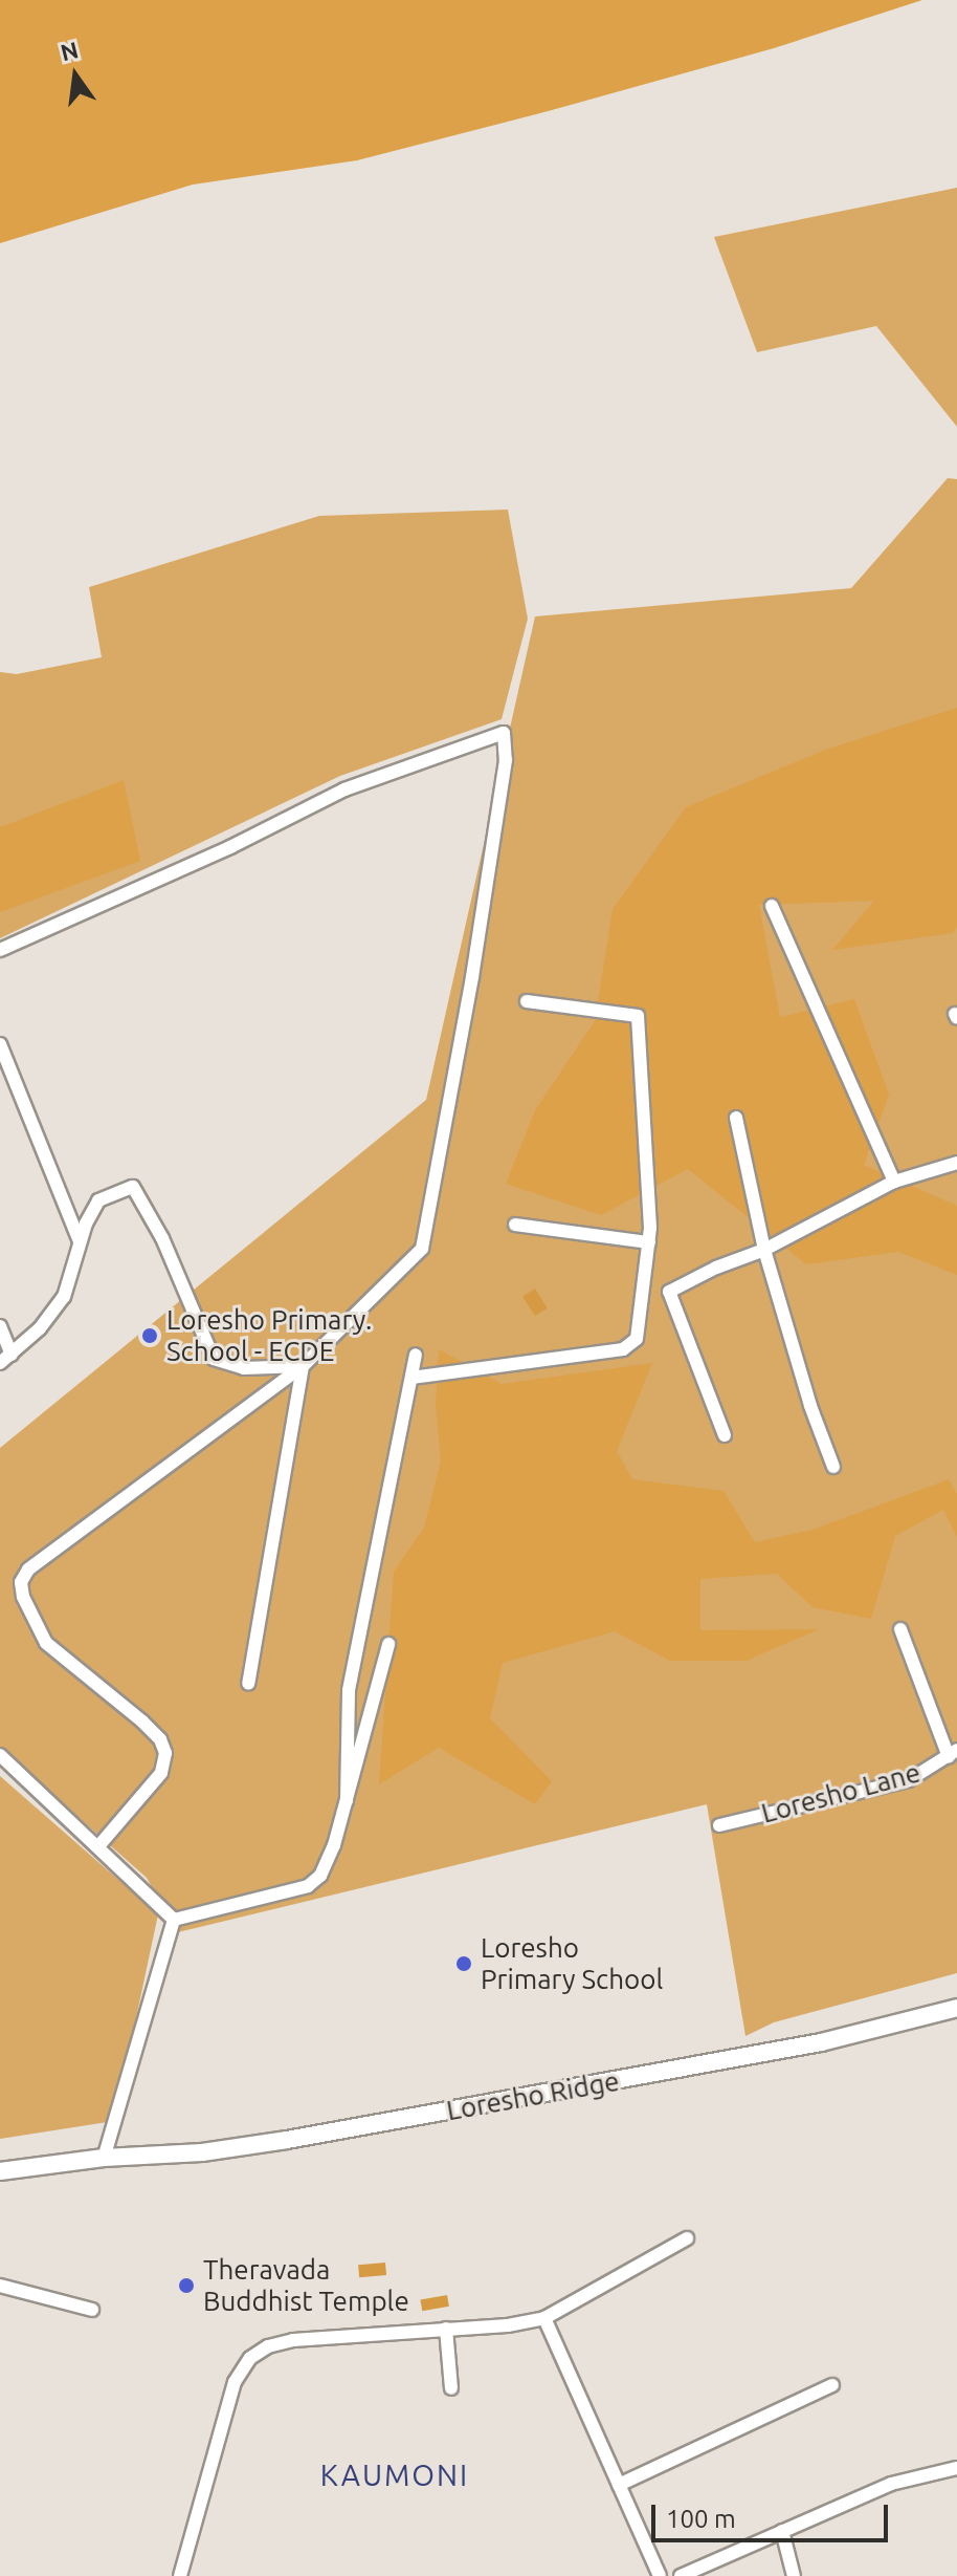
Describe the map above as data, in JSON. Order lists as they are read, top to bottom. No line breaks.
{"streets":{"street":["Loresho Lane","Loresho Ridge"]},"districts":["KAUMONI"],"places":["Loresho Primary. School - ECDE","Loresho Primary School","Theravada Buddhist Temple"],"scale_bar":"100 m","north":"top"}
